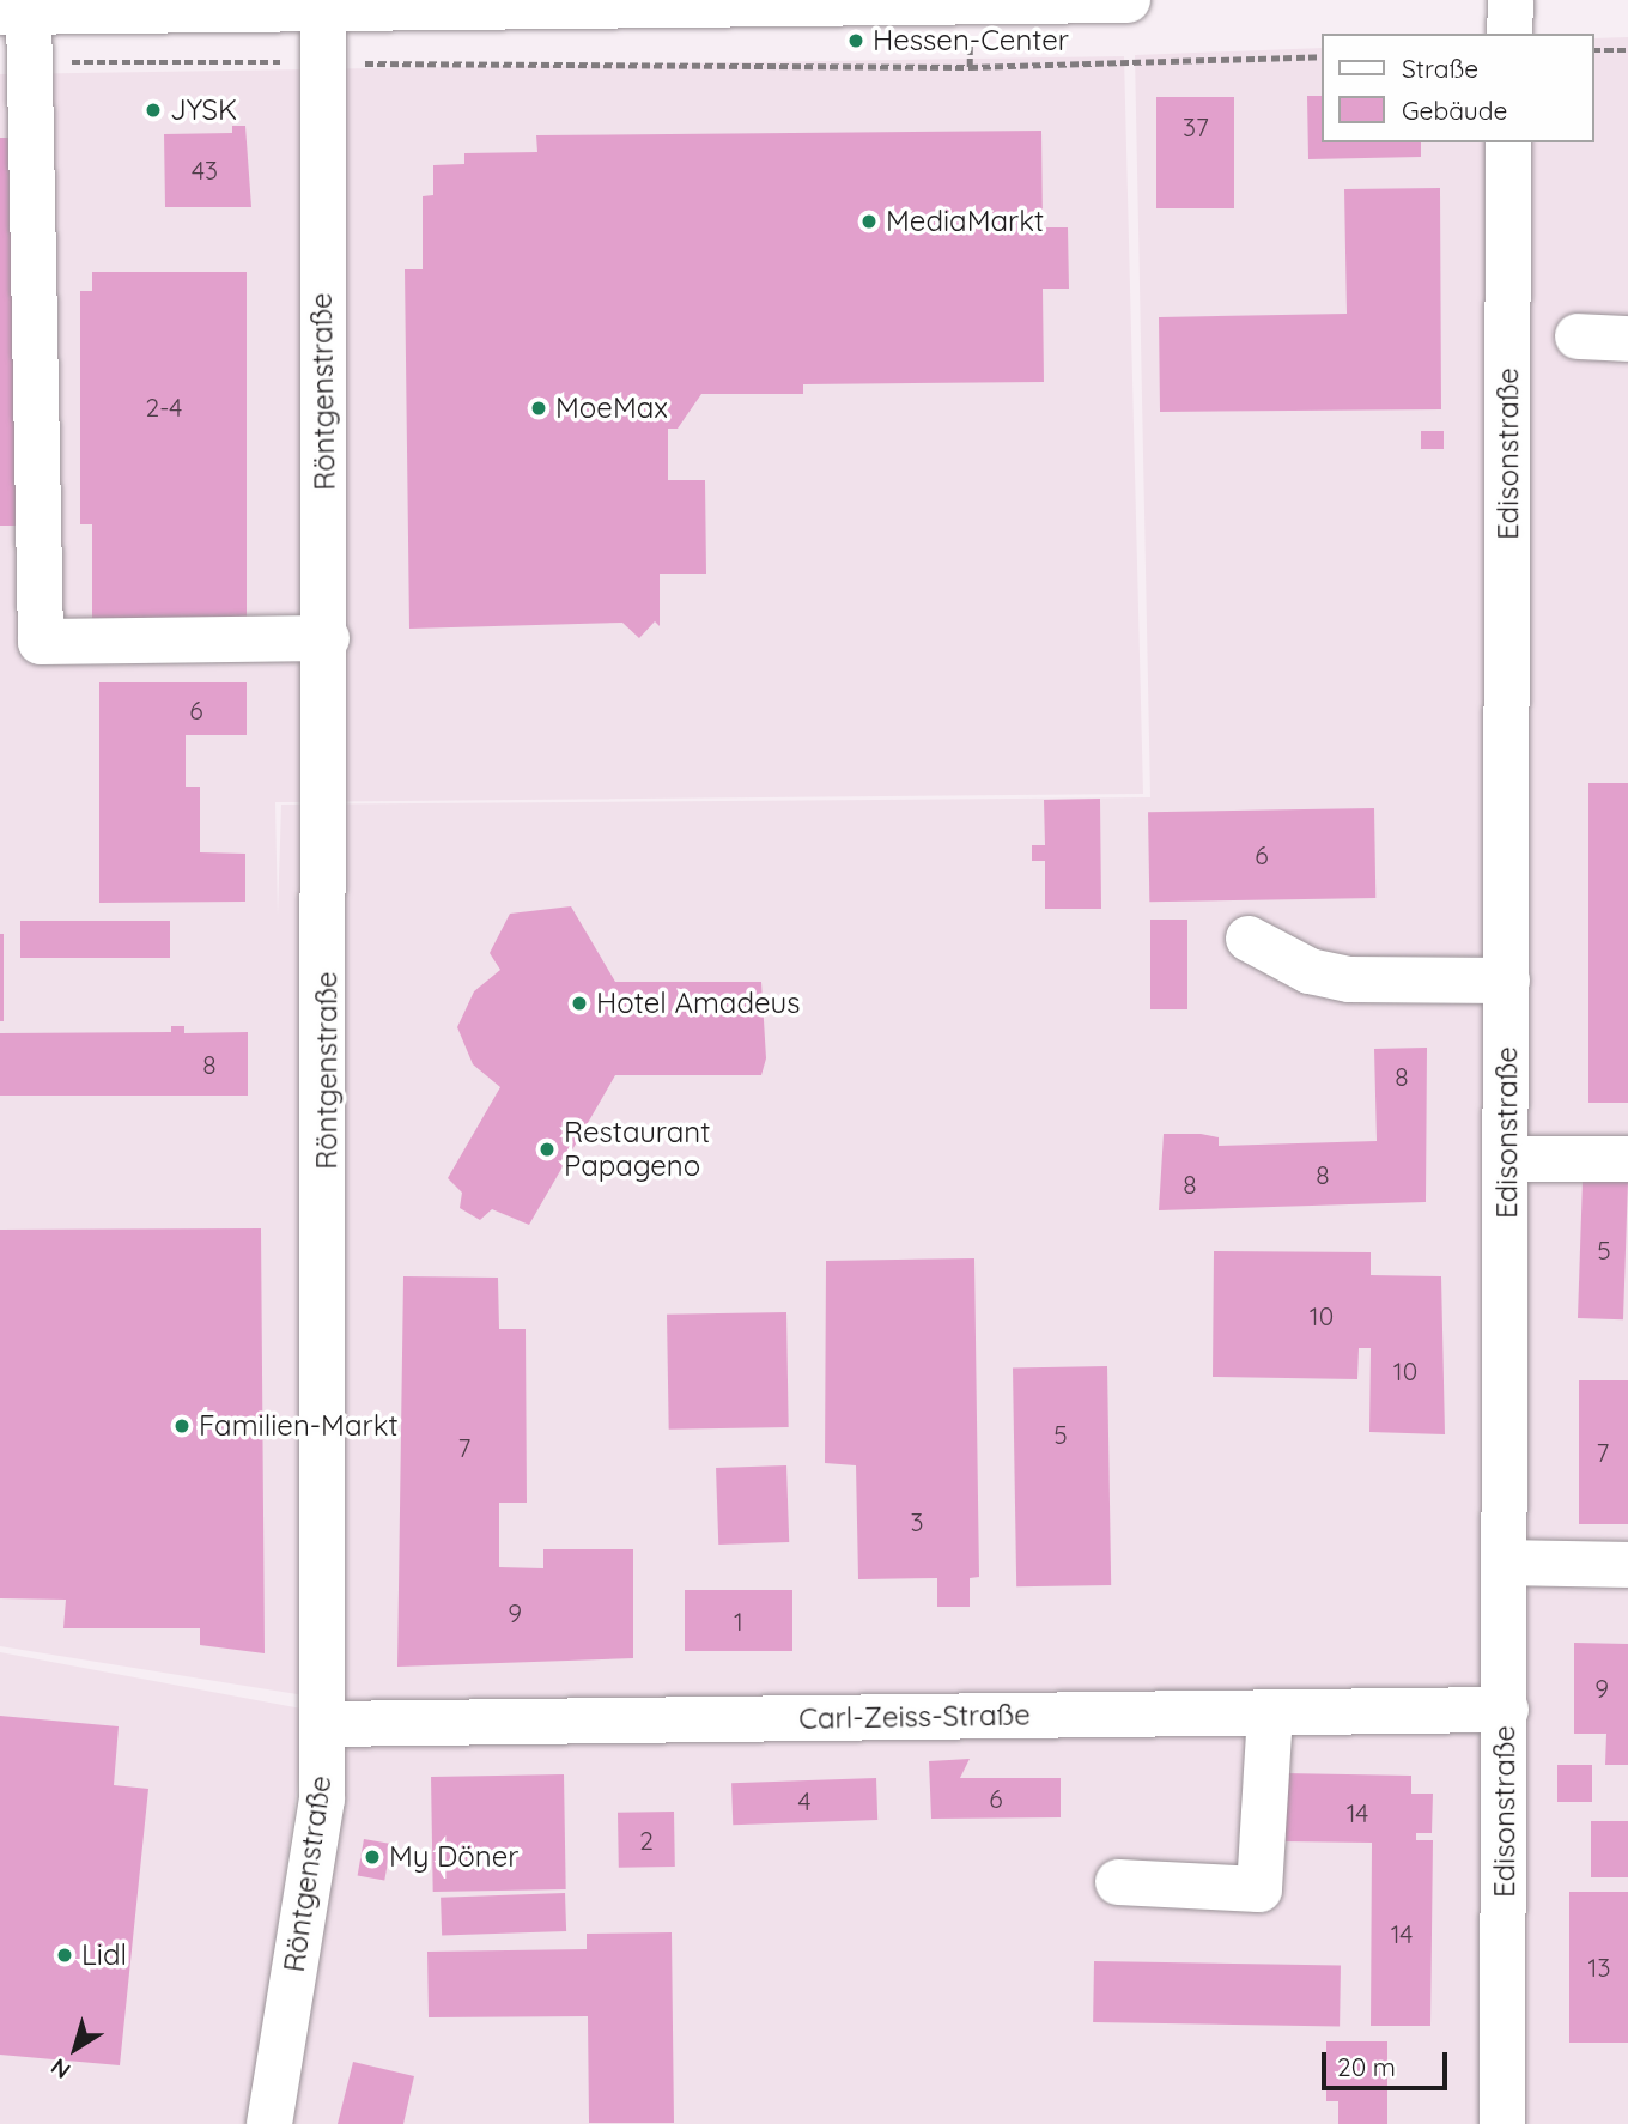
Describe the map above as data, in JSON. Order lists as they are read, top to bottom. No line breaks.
{"streets":{"street":["Röntgenstraße","Edisonstraße","Carl-Zeiss-Straße"]},"crossings":[["Röntgenstraße","Carl-Zeiss-Straße"],["Edisonstraße","Carl-Zeiss-Straße"]],"places":["Hessen-Center","JYSK","MediaMarkt","MoeMax","Hotel Amadeus","Restaurant Papageno","Familien-Markt","My Döner","Lidl"],"house_numbers":["37","43","2-4","6","6","8","8","8","8","5","10","10","5","7","7","3","9","1","9","6","4","14","2","14","13"],"legend":["Straße","Gebäude"],"scale_bar":"20 m","north":"bottom left"}
